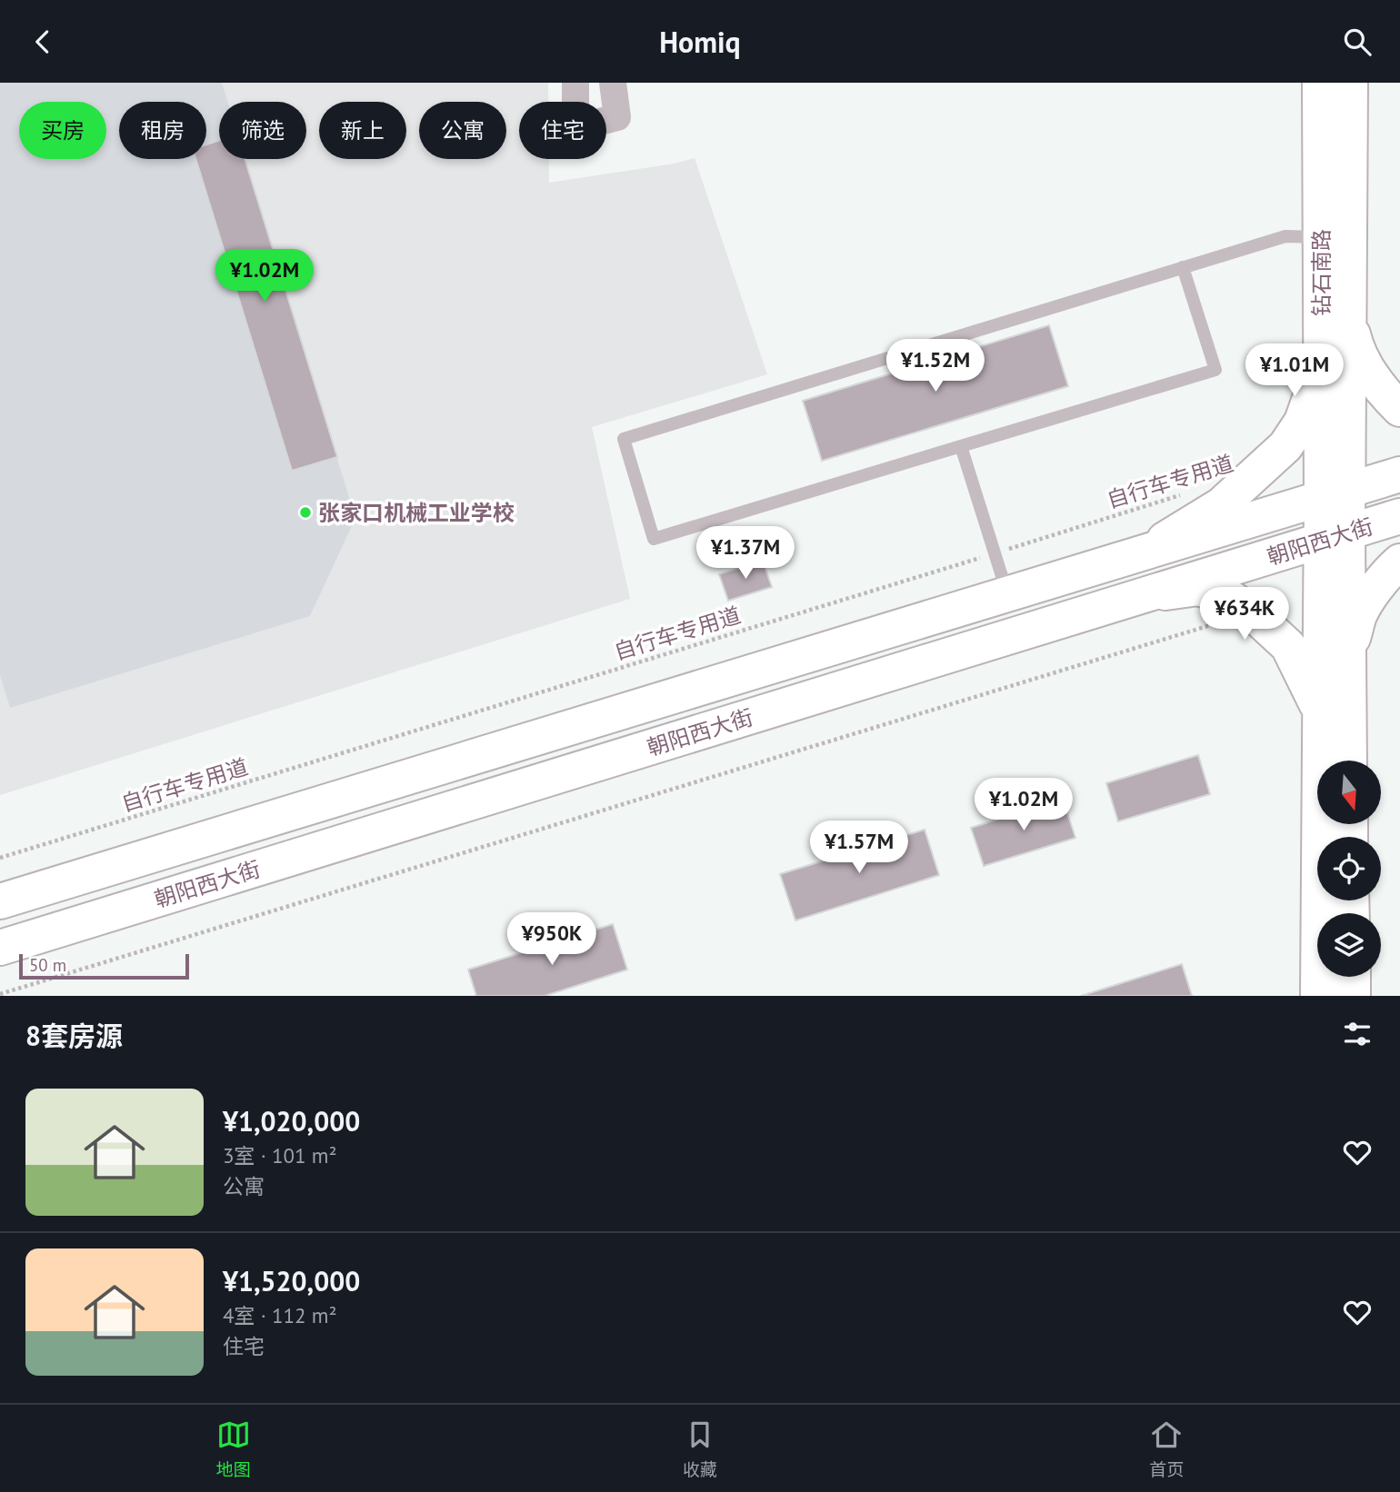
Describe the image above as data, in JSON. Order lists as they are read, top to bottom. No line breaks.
{"streets":{"main road":["钻石南路","朝阳西大街"],"path":["自行车专用道"]},"crossings":[["钻石南路","朝阳西大街"]],"places":["张家口机械工业学校"],"scale_bar":"50 m","north":"bottom","page":{"header":"Homiq","chip":["买房","租房","筛选","新上","公寓","住宅"],"price":["¥1.02M","¥1.52M","¥1.01M","¥1.37M","¥634K","¥1.02M","¥1.57M","¥950K"],"scale":"50 m","heading":"8套房源","list":[{"name":"¥1,020,000","note":"3室 · 101 m² · 公寓"},{"name":"¥1,520,000","note":"4室 · 112 m² · 住宅"}],"tabs":["地图","收藏","首页"]}}
